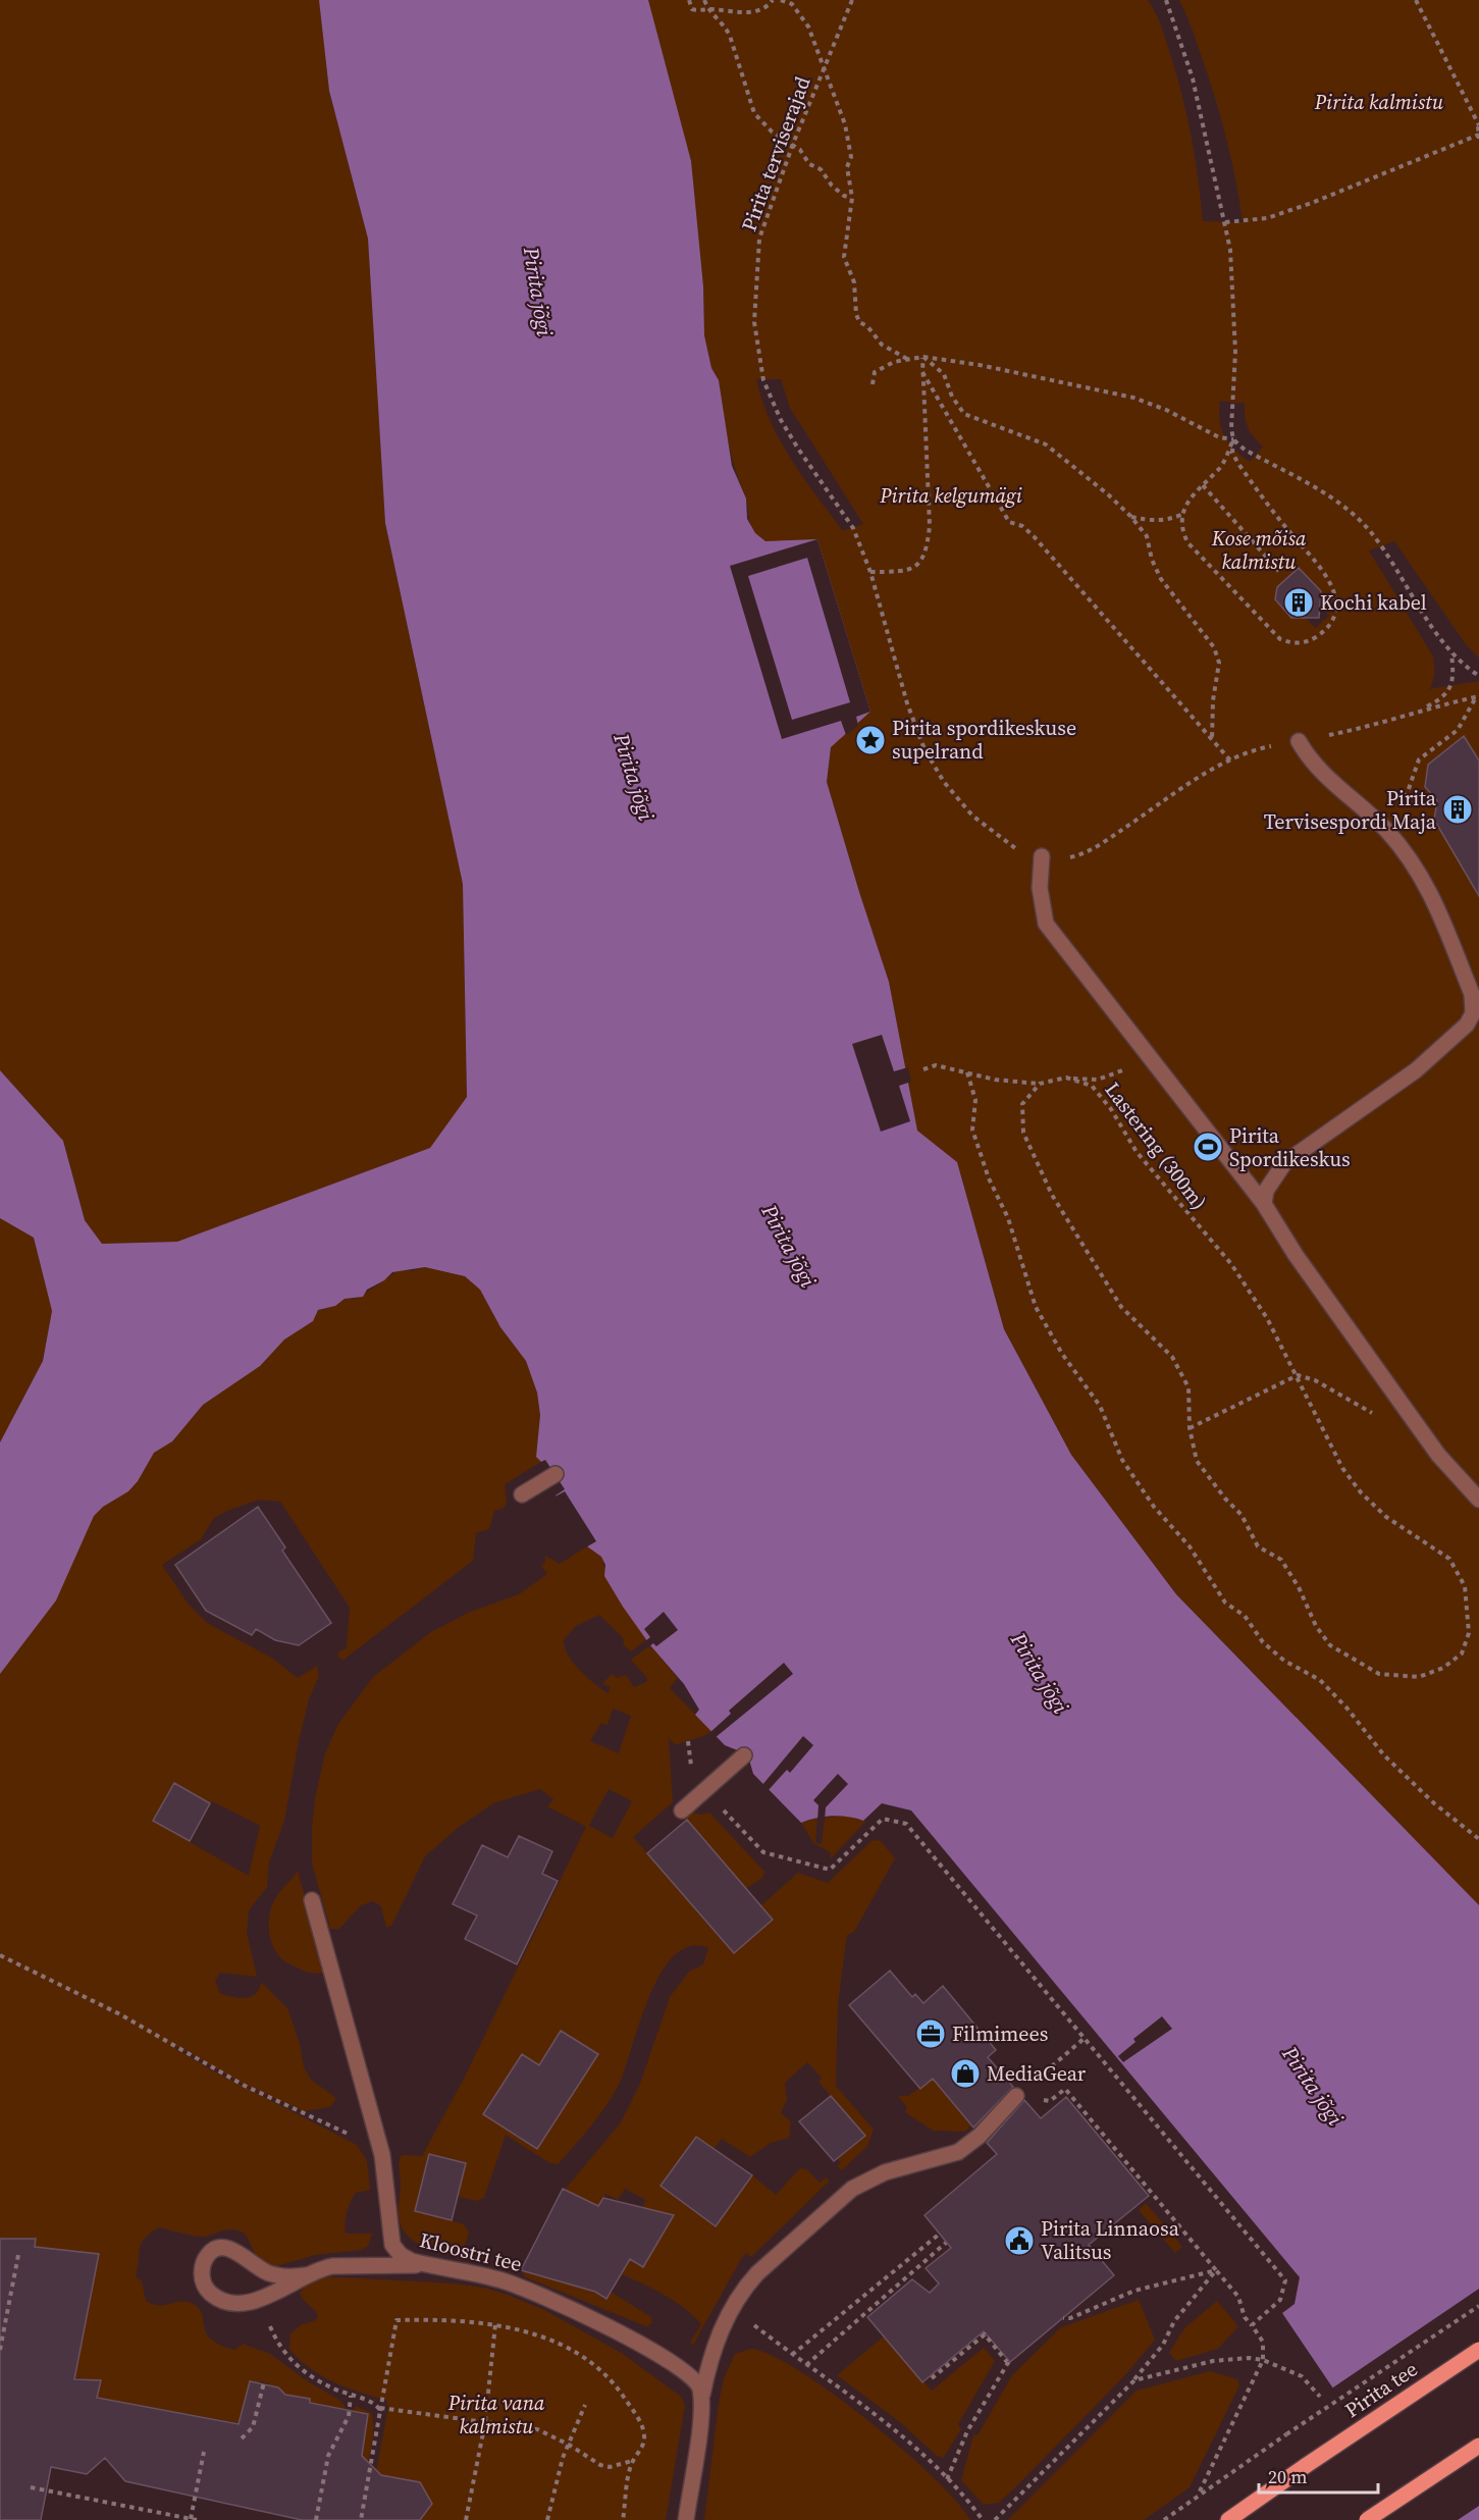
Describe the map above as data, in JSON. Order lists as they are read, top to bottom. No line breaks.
{"streets":{"main road":["Pirita tee"],"street":["Kloostri tee"],"path":["Pirita terviserajad","Lastering (300m)"]},"water":["Pirita jõgi"],"parks":["Pirita kalmistu","Pirita kelgumägi","Kose mõisa kalmistu","Pirita vana kalmistu"],"places":{"building":["Kochi kabel","Pirita Tervisespordi Maja"],"place":["Pirita spordikeskuse supelrand"],"sports":["Pirita Spordikeskus"],"office":["Filmimees"],"shop":["MediaGear"],"public building":["Pirita Linnaosa Valitsus"]},"scale_bar":"20 m"}
